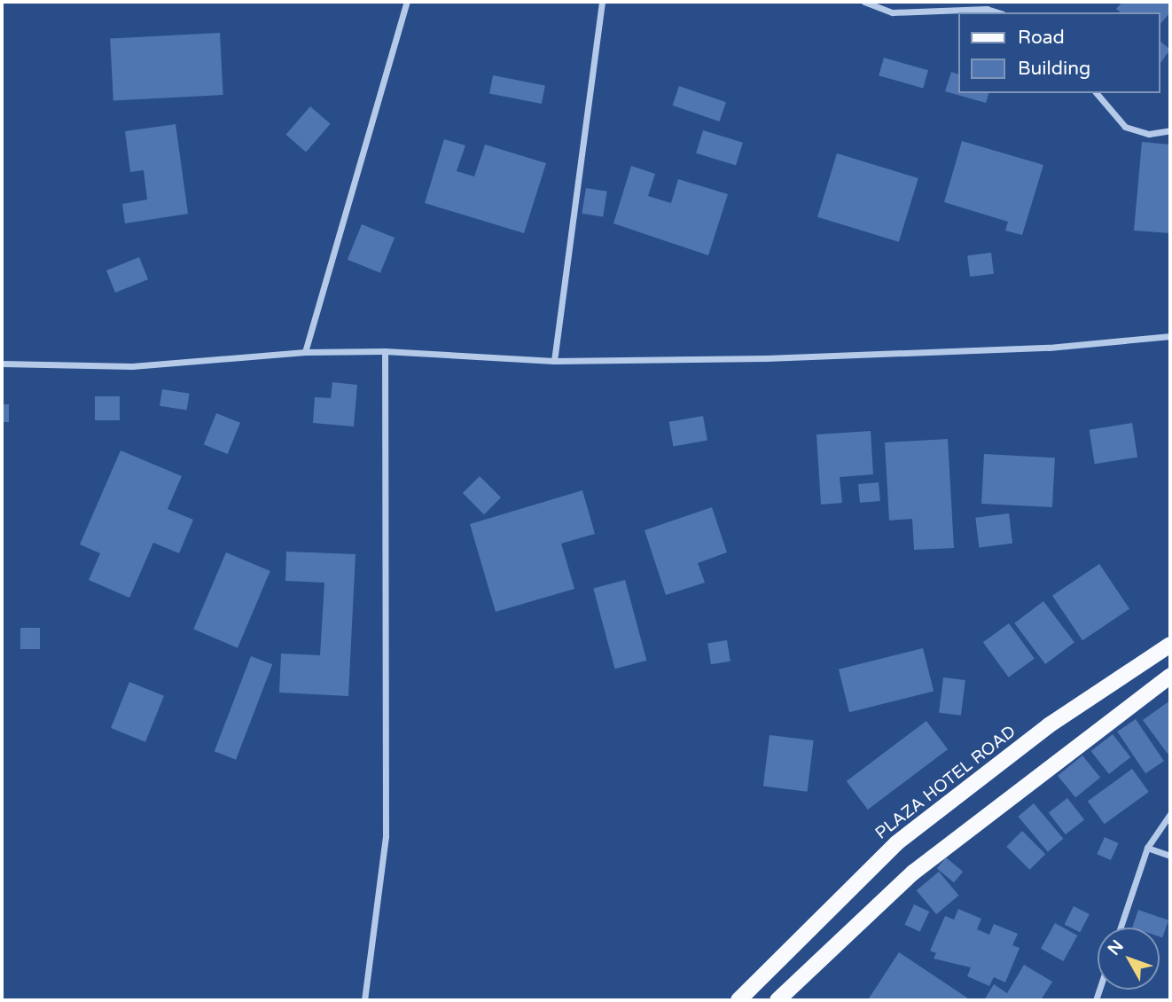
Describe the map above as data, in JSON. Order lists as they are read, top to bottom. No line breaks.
{"streets":{"main road":["PLAZA HOTEL ROAD"]},"legend":["Road","Building"],"north":"top left"}
